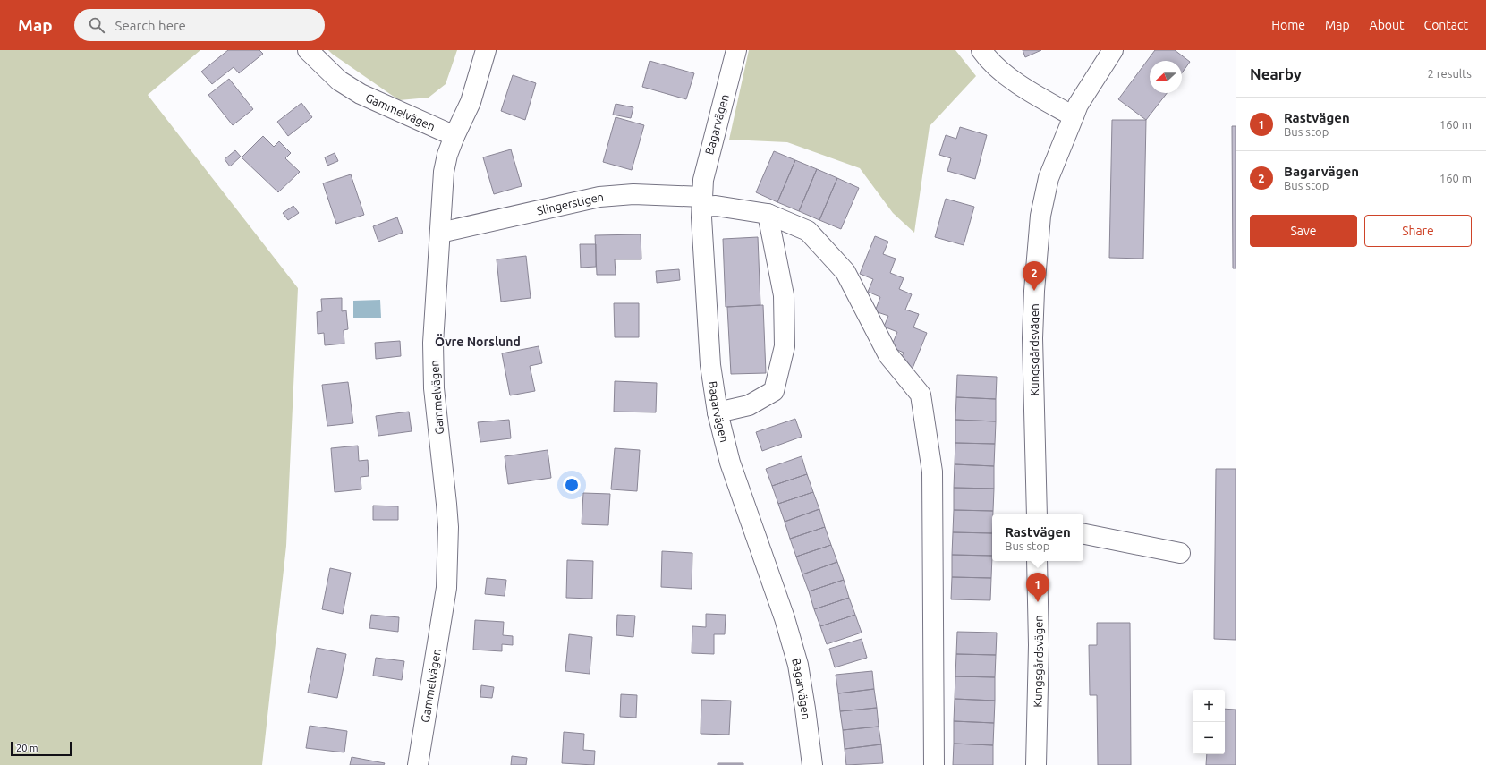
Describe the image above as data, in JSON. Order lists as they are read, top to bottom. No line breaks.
{"streets":{"street":["Gammelvägen","Bagarvägen","Slingerstigen","Kungsgårdsvägen"]},"crossings":[["Gammelvägen","Slingerstigen"],["Bagarvägen","Slingerstigen"]],"districts":["Övre Norslund"],"scale_bar":"20 m","north":"left","page":{"header":"Map","search":"Search here","nav":["Home","Map","About","Contact"],"heading":["Nearby","2 results"],"list":[{"mark":"1","name":"Rastvägen","note":"Bus stop","value":"160 m"},{"mark":"2","name":"Bagarvägen","note":"Bus stop","value":"160 m"}],"buttons":["Save","Share"],"pins":["2","1"],"popup":["Rastvägen","Bus stop"],"map_buttons":["+","−"],"scale":"20 m"}}
